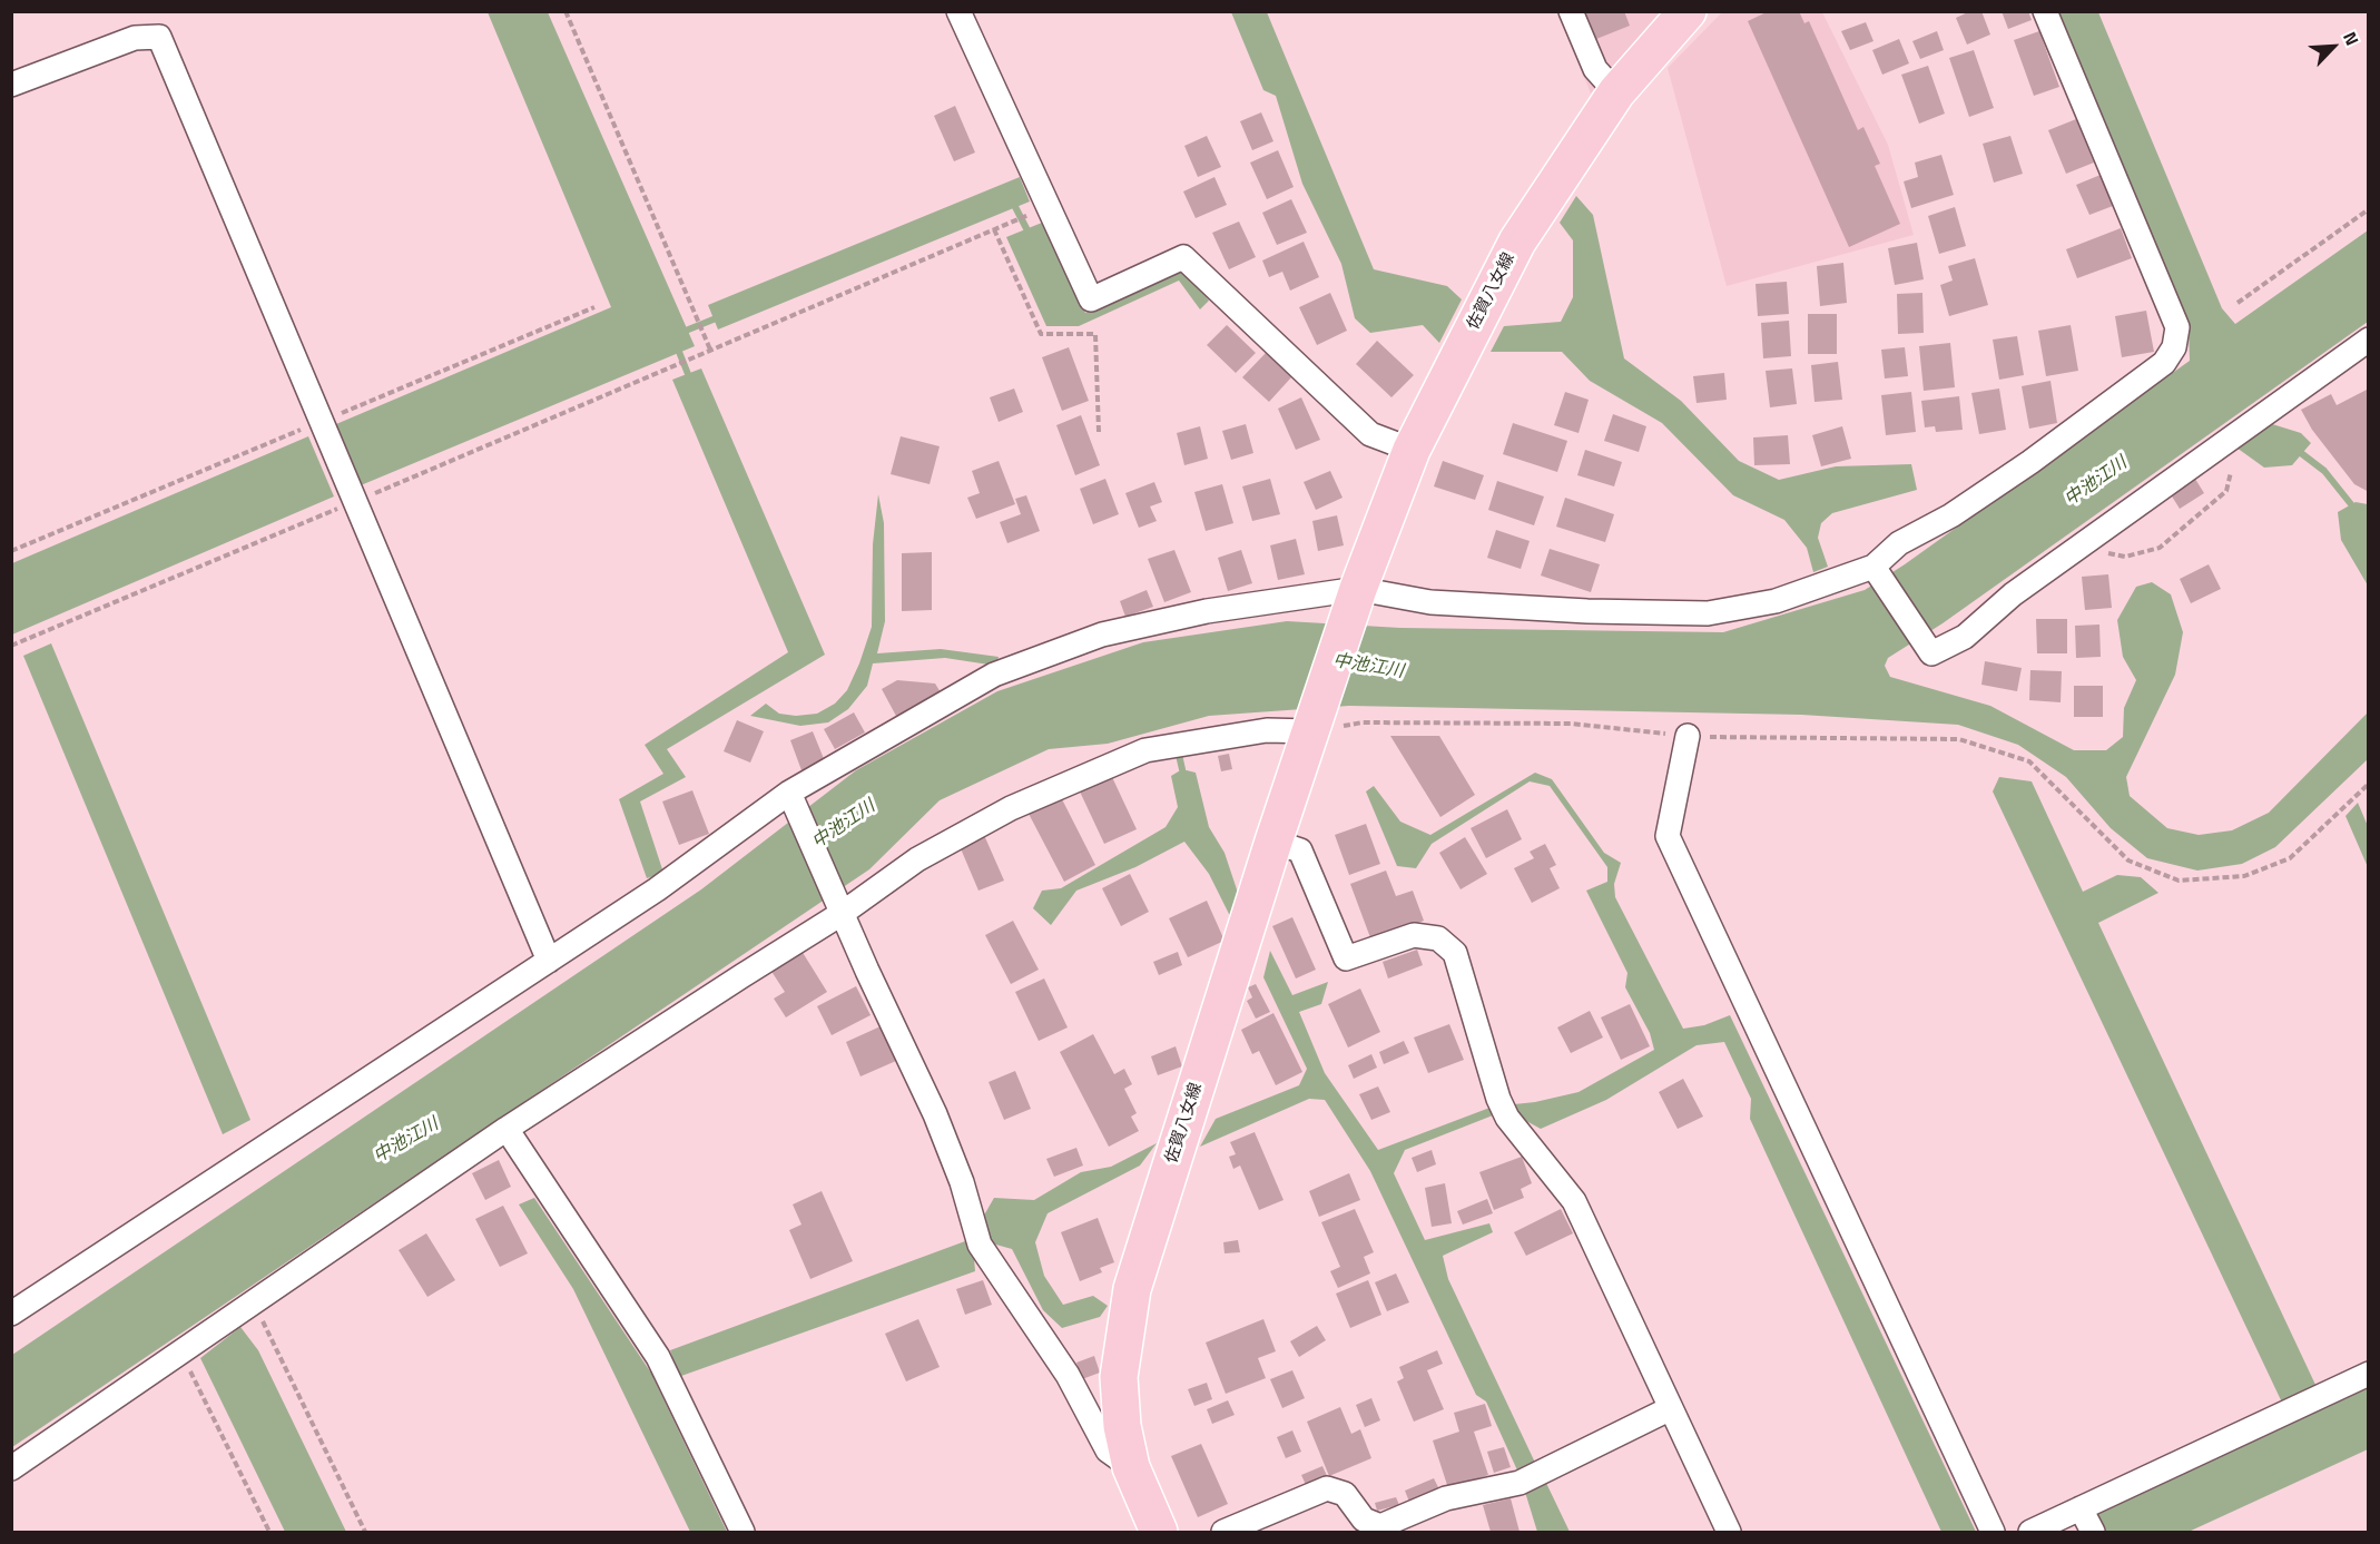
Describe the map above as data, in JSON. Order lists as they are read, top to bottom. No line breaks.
{"streets":{"main road":["佐賀八女線"]},"water":["中池江川"],"north":"top right"}
